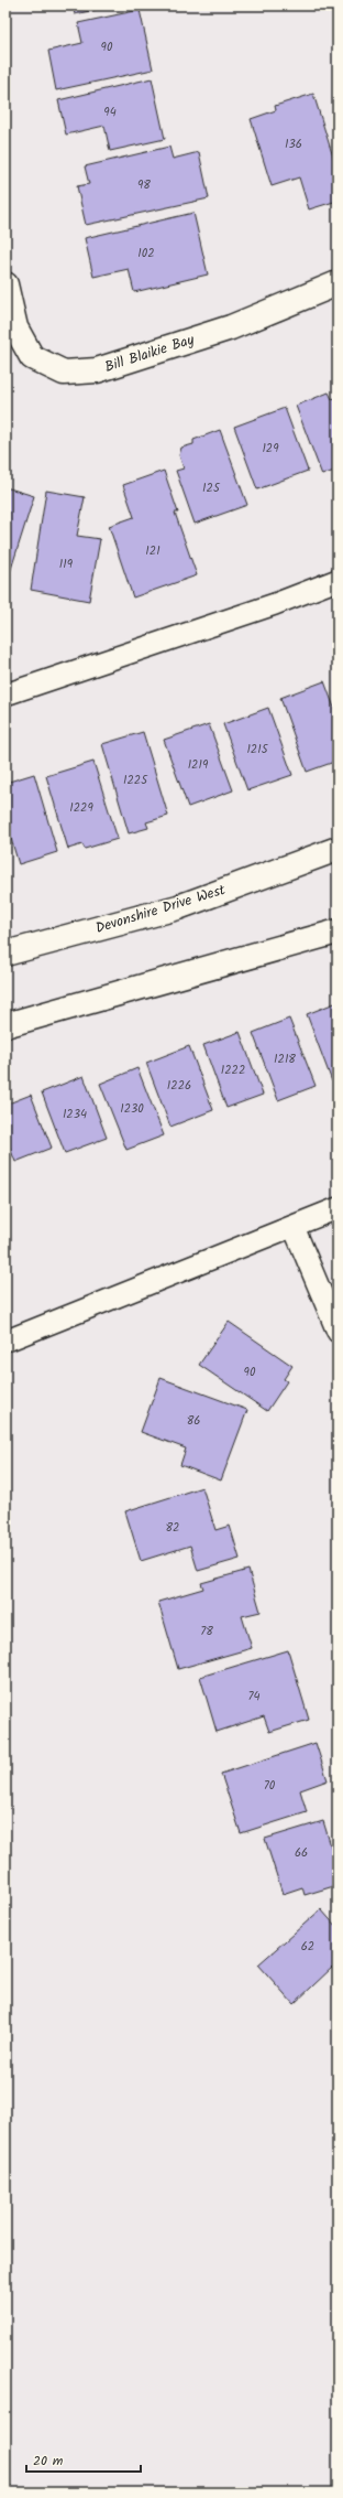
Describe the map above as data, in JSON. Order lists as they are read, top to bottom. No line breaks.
{"streets":{"street":["Bill Blaikie Bay","Devonshire Drive West"]},"house_numbers":["90","94","136","98","102","129","125","121","119","1215","1219","1225","1229","1218","1222","1226","1230","1234","90","86","82","78","74","70","66","62"],"scale_bar":"20 m"}
